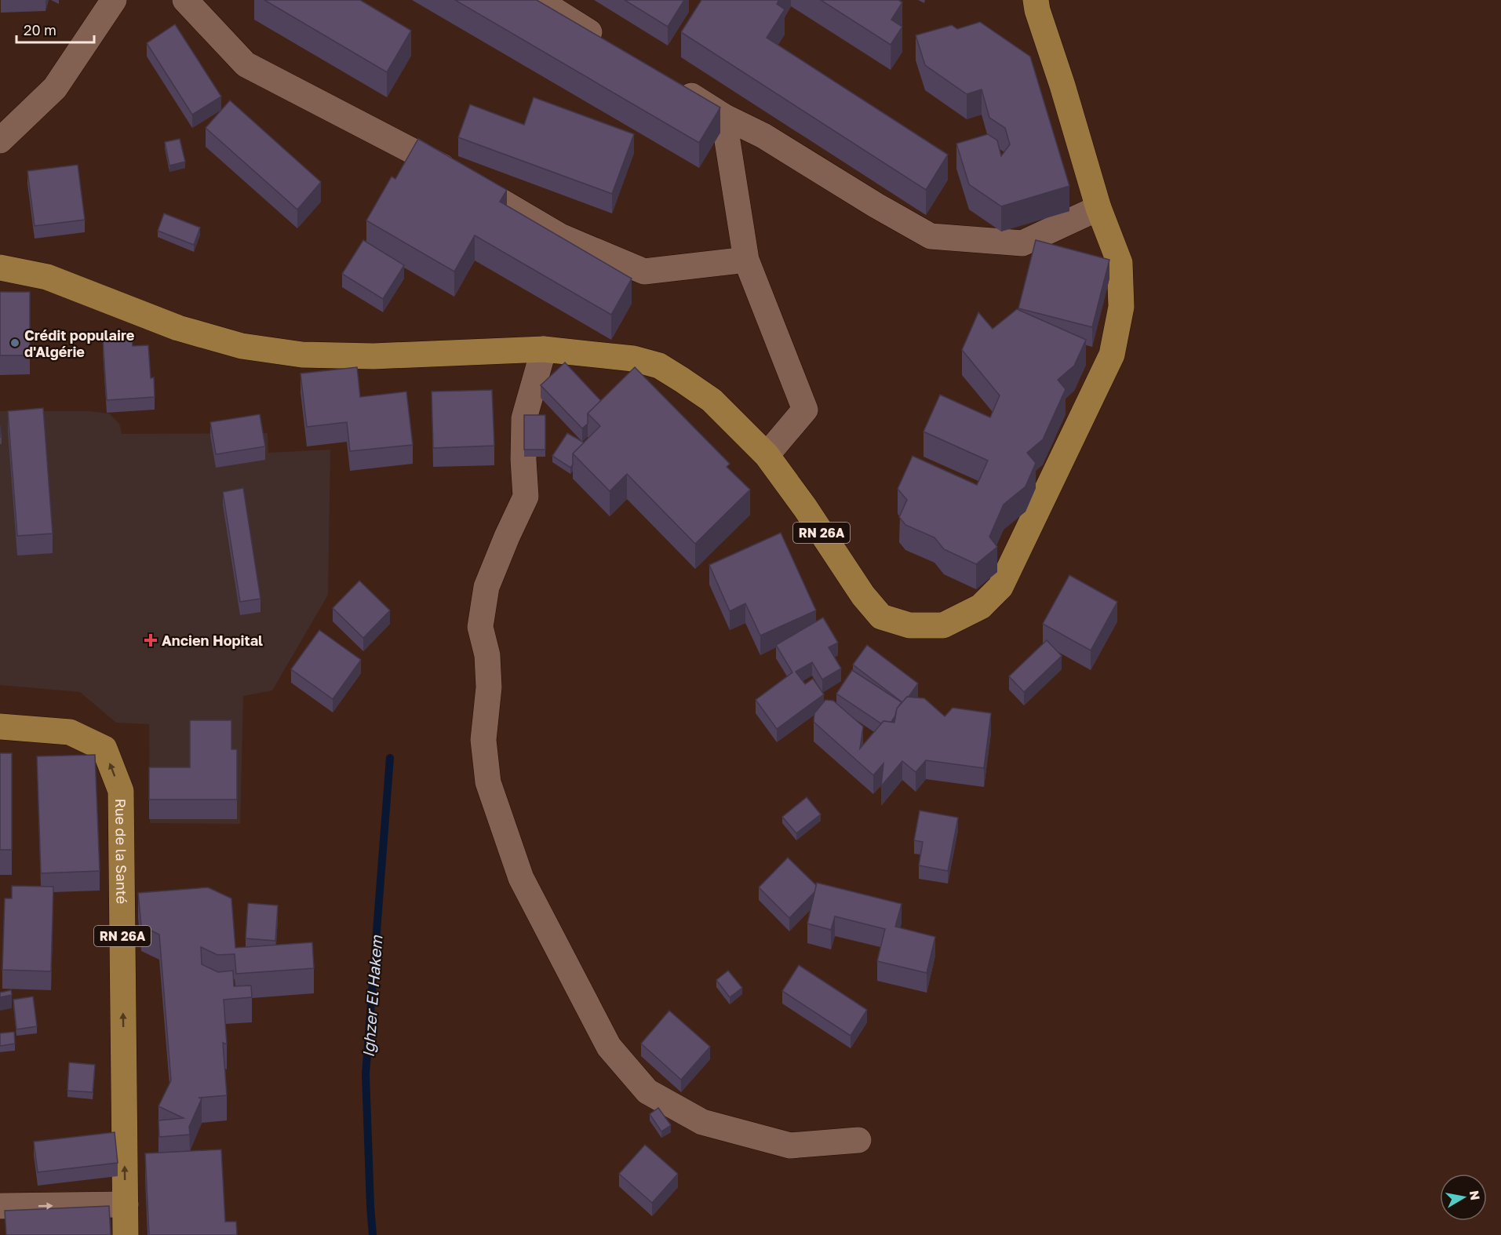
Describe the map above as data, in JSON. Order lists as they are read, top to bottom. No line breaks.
{"streets":{"main road":["RN 26A","Rue de la Santé"]},"one_way":["Rue de la Santé"],"water":["Ighzer El Hakem"],"places":{"other":["Crédit populaire d'Algérie"],"health":["Ancien Hopital"]},"scale_bar":"20 m","north":"right"}
